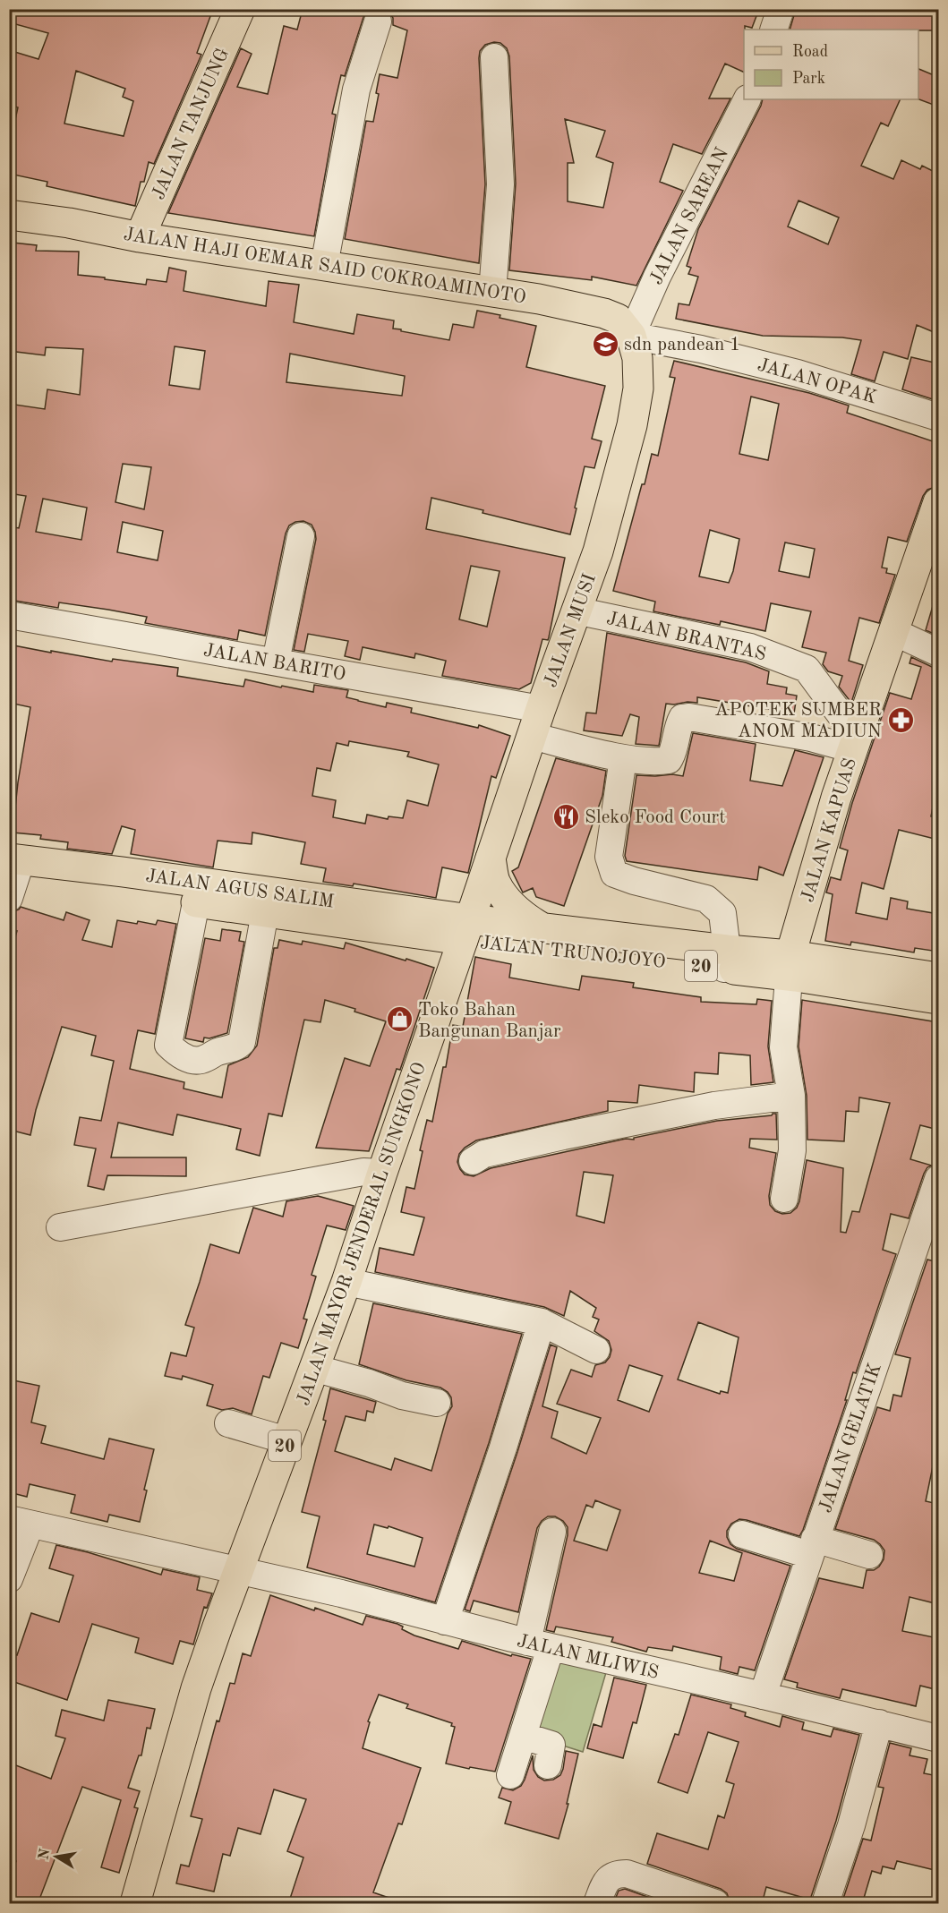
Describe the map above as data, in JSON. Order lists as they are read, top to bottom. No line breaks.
{"streets":{"main road":["JALAN TANJUNG","JALAN HAJI OEMAR SAID COKROAMINOTO","JALAN MUSI","JALAN KAPUAS","JALAN AGUS SALIM","JALAN TRUNOJOYO","20","JALAN MAYOR JENDERAL SUNGKONO"],"street":["JALAN SAREAN","JALAN OPAK","JALAN BRANTAS","JALAN BARITO","JALAN GELATIK","JALAN MLIWIS"]},"crossings":[["JALAN TANJUNG","JALAN HAJI OEMAR SAID COKROAMINOTO"],["JALAN SAREAN","JALAN HAJI OEMAR SAID COKROAMINOTO"],["JALAN SAREAN","JALAN OPAK"],["JALAN SAREAN","JALAN MUSI"],["JALAN HAJI OEMAR SAID COKROAMINOTO","JALAN OPAK"],["JALAN HAJI OEMAR SAID COKROAMINOTO","JALAN MUSI"],["JALAN OPAK","JALAN MUSI"],["JALAN MUSI","JALAN BRANTAS"],["JALAN MUSI","JALAN BARITO"],["JALAN MUSI","JALAN AGUS SALIM"],["JALAN MUSI","JALAN TRUNOJOYO"],["JALAN MUSI","JALAN MAYOR JENDERAL SUNGKONO"],["JALAN BRANTAS","JALAN BARITO"],["JALAN BRANTAS","JALAN KAPUAS"],["JALAN BARITO","JALAN KAPUAS"],["JALAN KAPUAS","JALAN TRUNOJOYO"],["JALAN AGUS SALIM","JALAN TRUNOJOYO"],["JALAN AGUS SALIM","JALAN MAYOR JENDERAL SUNGKONO"],["JALAN TRUNOJOYO","JALAN MAYOR JENDERAL SUNGKONO"],["JALAN MAYOR JENDERAL SUNGKONO","JALAN MLIWIS"],["JALAN GELATIK","JALAN MLIWIS"]],"places":{"school or university":["sdn pandean 1"],"pharmacy":["APOTEK SUMBER ANOM MADIUN"],"restaurant":["Sleko Food Court"],"shop":["Toko Bahan Bangunan Banjar"]},"legend":["Road","Park"],"north":"left"}
